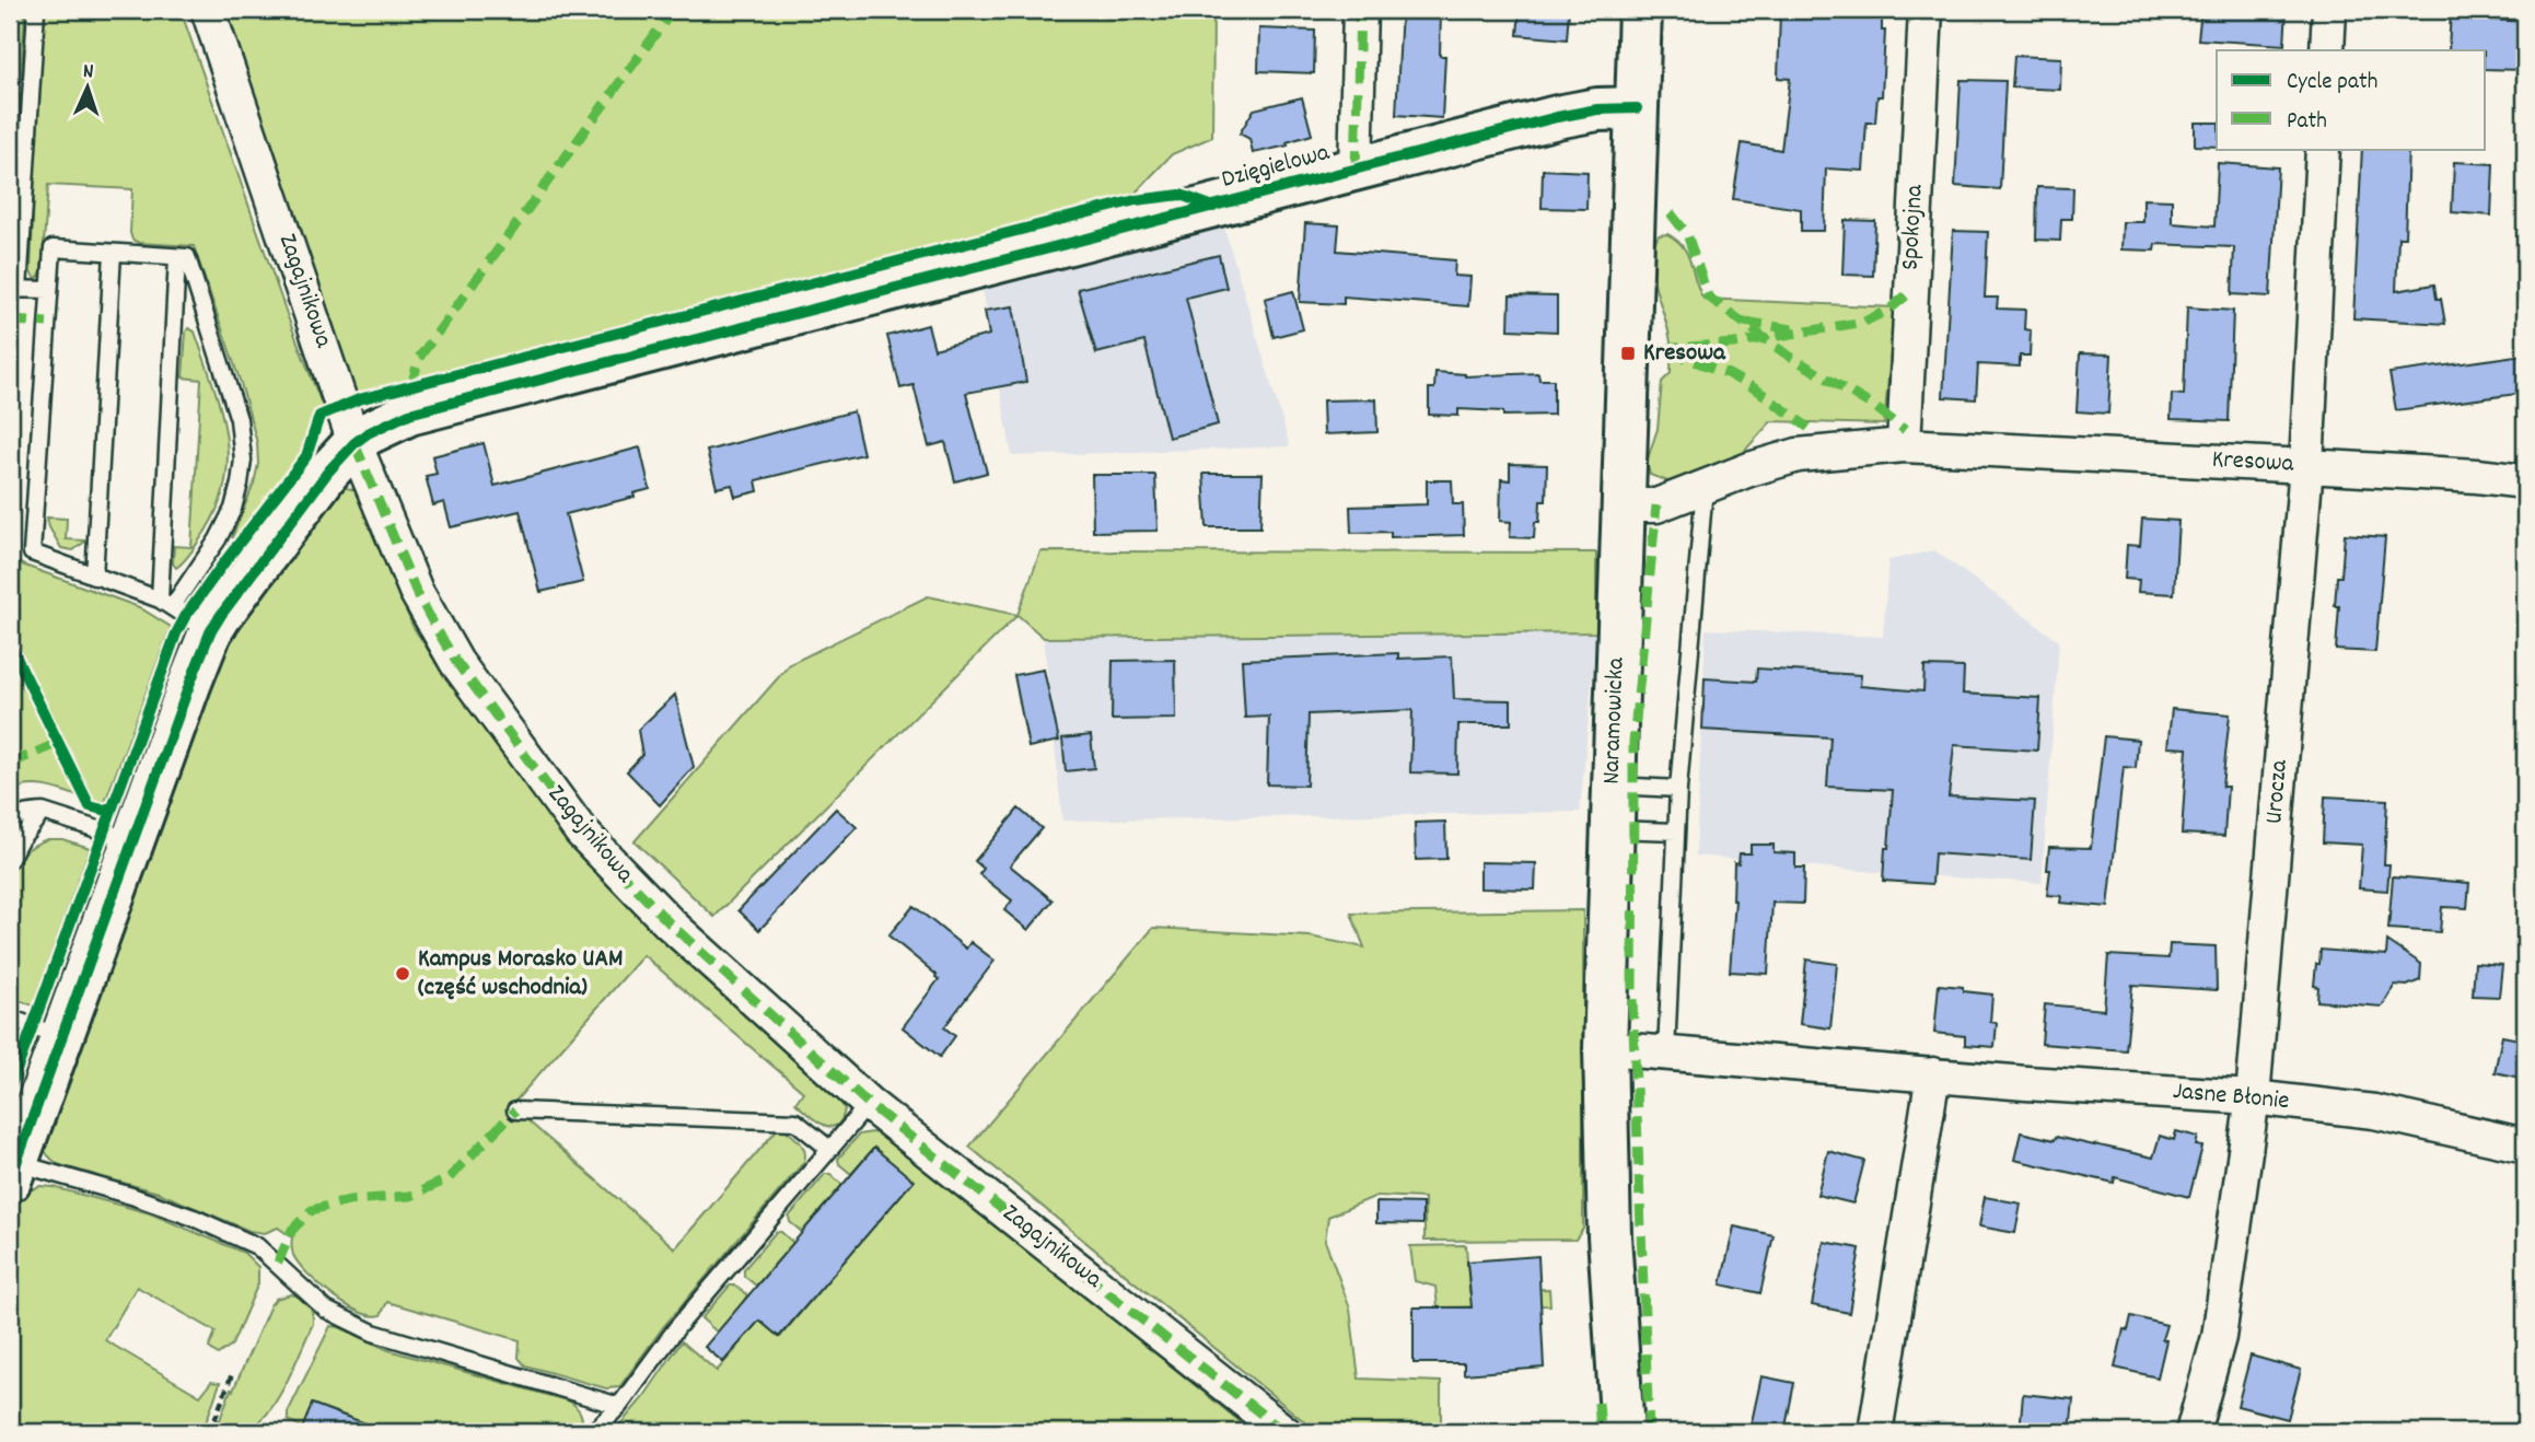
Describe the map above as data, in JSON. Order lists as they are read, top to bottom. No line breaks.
{"streets":{"street":["Dzięgielowa","Spokojna","Zagajnikowa","Kresowa","Naramowicka","Urocza","Jasne Błonie"]},"crossings":[["Dzięgielowa","Zagajnikowa"],["Dzięgielowa","Naramowicka"],["Spokojna","Kresowa"],["Kresowa","Naramowicka"],["Kresowa","Urocza"],["Naramowicka","Jasne Błonie"],["Urocza","Jasne Błonie"]],"places":{"transit":["Kresowa"],"other":["Kampus Morasko UAM (część wschodnia)"]},"legend":["Cycle path","Path"],"north":"top"}
